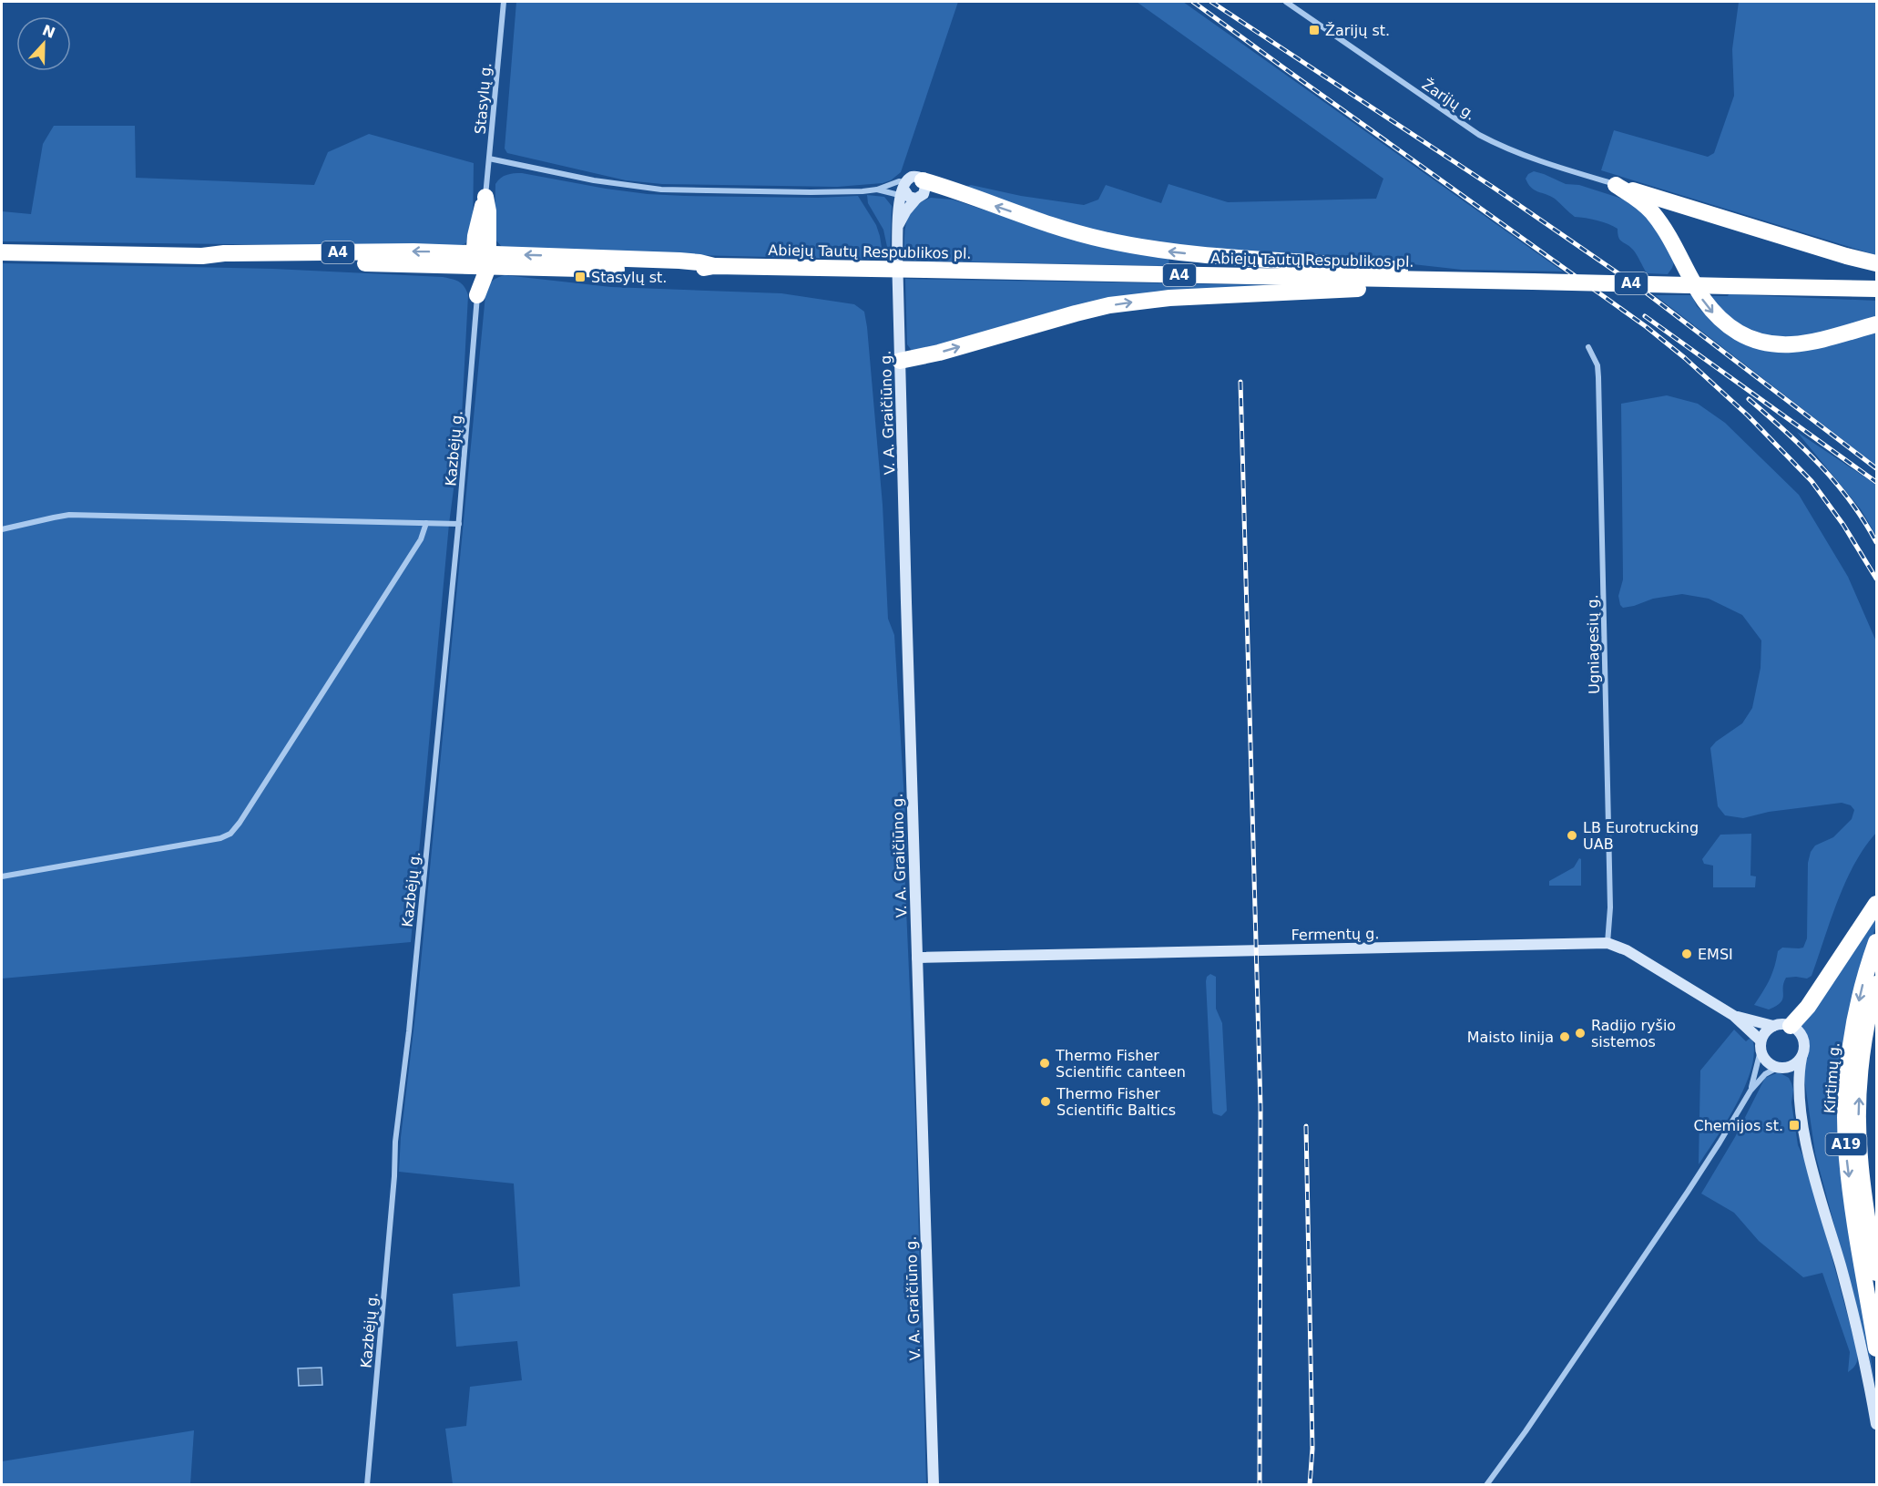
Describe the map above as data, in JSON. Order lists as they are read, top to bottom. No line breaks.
{"streets":{"highway":["Abiejų Tautų Respublikos pl.","A4","Kirtimų g.","A19"],"main road":["V. A. Graičiūno g.","Fermentų g."],"street":["Stasylų g.","Žarijų g.","Kazbėjų g.","Ugniagesių g."]},"crossings":[["V. A. Graičiūno g.","Fermentų g."],["Ugniagesių g.","Fermentų g."],["Fermentų g.","Kirtimų g."]],"places":{"transit":["Žarijų st.","Stasylų st.","Chemijos st."],"other":["LB Eurotrucking UAB","EMSI","Radijo ryšio sistemos","Maisto linija","Thermo Fisher Scientific canteen","Thermo Fisher Scientific Baltics"]},"north":"top"}
